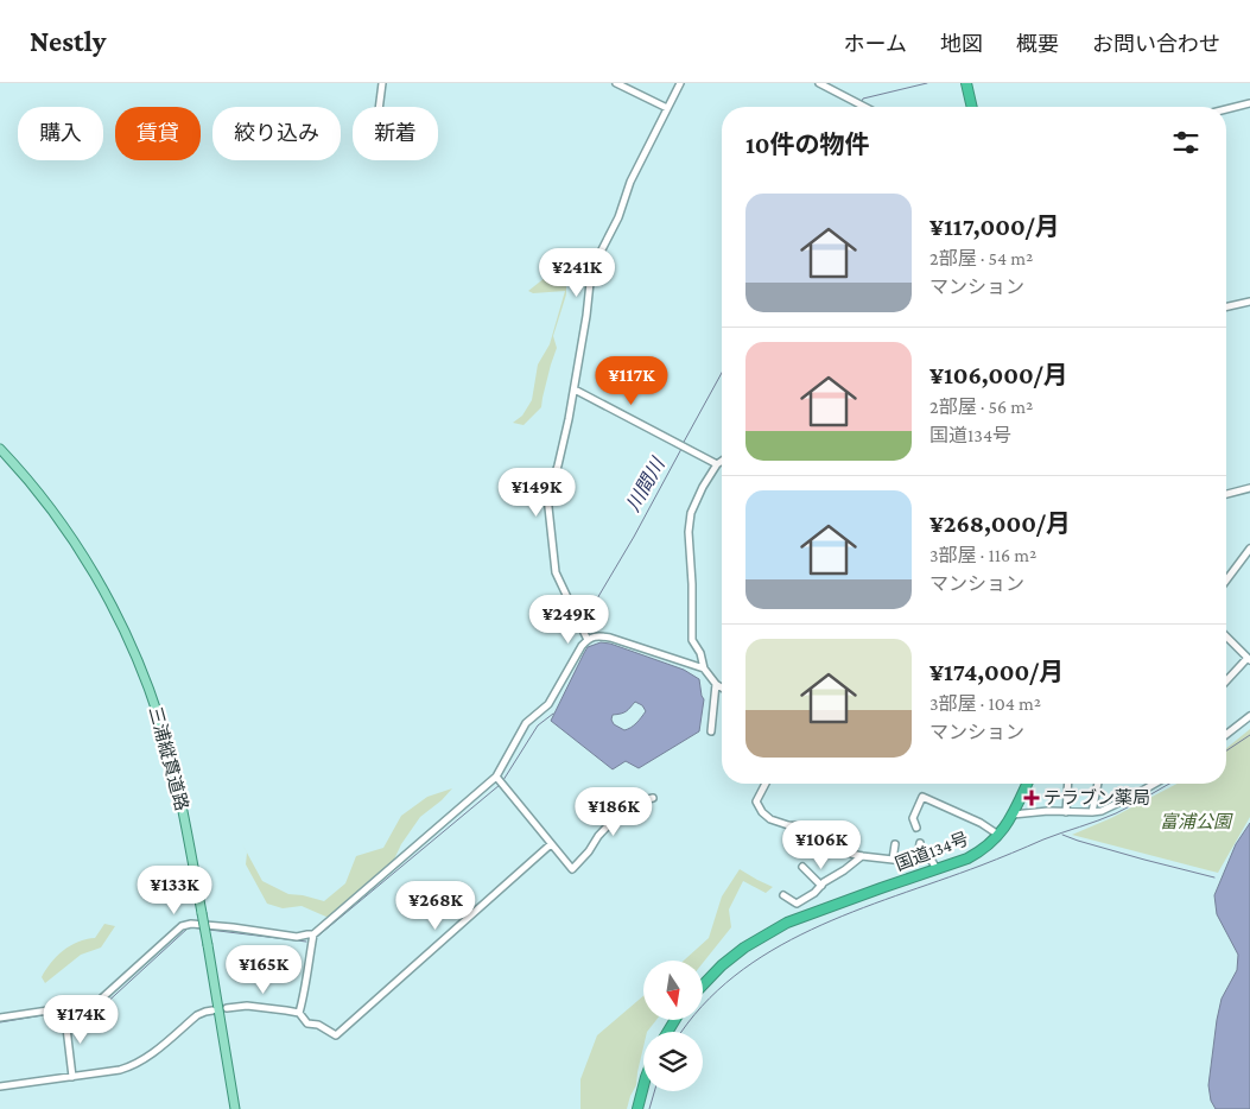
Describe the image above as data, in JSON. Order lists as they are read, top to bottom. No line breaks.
{"streets":{"highway":["国道134号"],"main road":["三浦縦貫道路"]},"water":["川間川"],"parks":["富浦公園"],"places":{"health":["テラブン薬局"]},"north":"bottom","page":{"header":"Nestly","nav":["ホーム","地図","概要","お問い合わせ"],"chip":["購入","賃貸","絞り込み","新着"],"heading":"10件の物件","list":[{"name":"¥117,000/月","note":"2部屋 · 54 m² · マンション"},{"name":"¥106,000/月","note":"2部屋 · 56 m² · 国道134号"},{"name":"¥268,000/月","note":"3部屋 · 116 m² · マンション"},{"name":"¥174,000/月","note":"3部屋 · 104 m² · マンション"}],"price":["¥241K","¥117K","¥149K","¥249K","¥186K","¥106K","¥133K","¥268K","¥165K","¥174K"]}}
